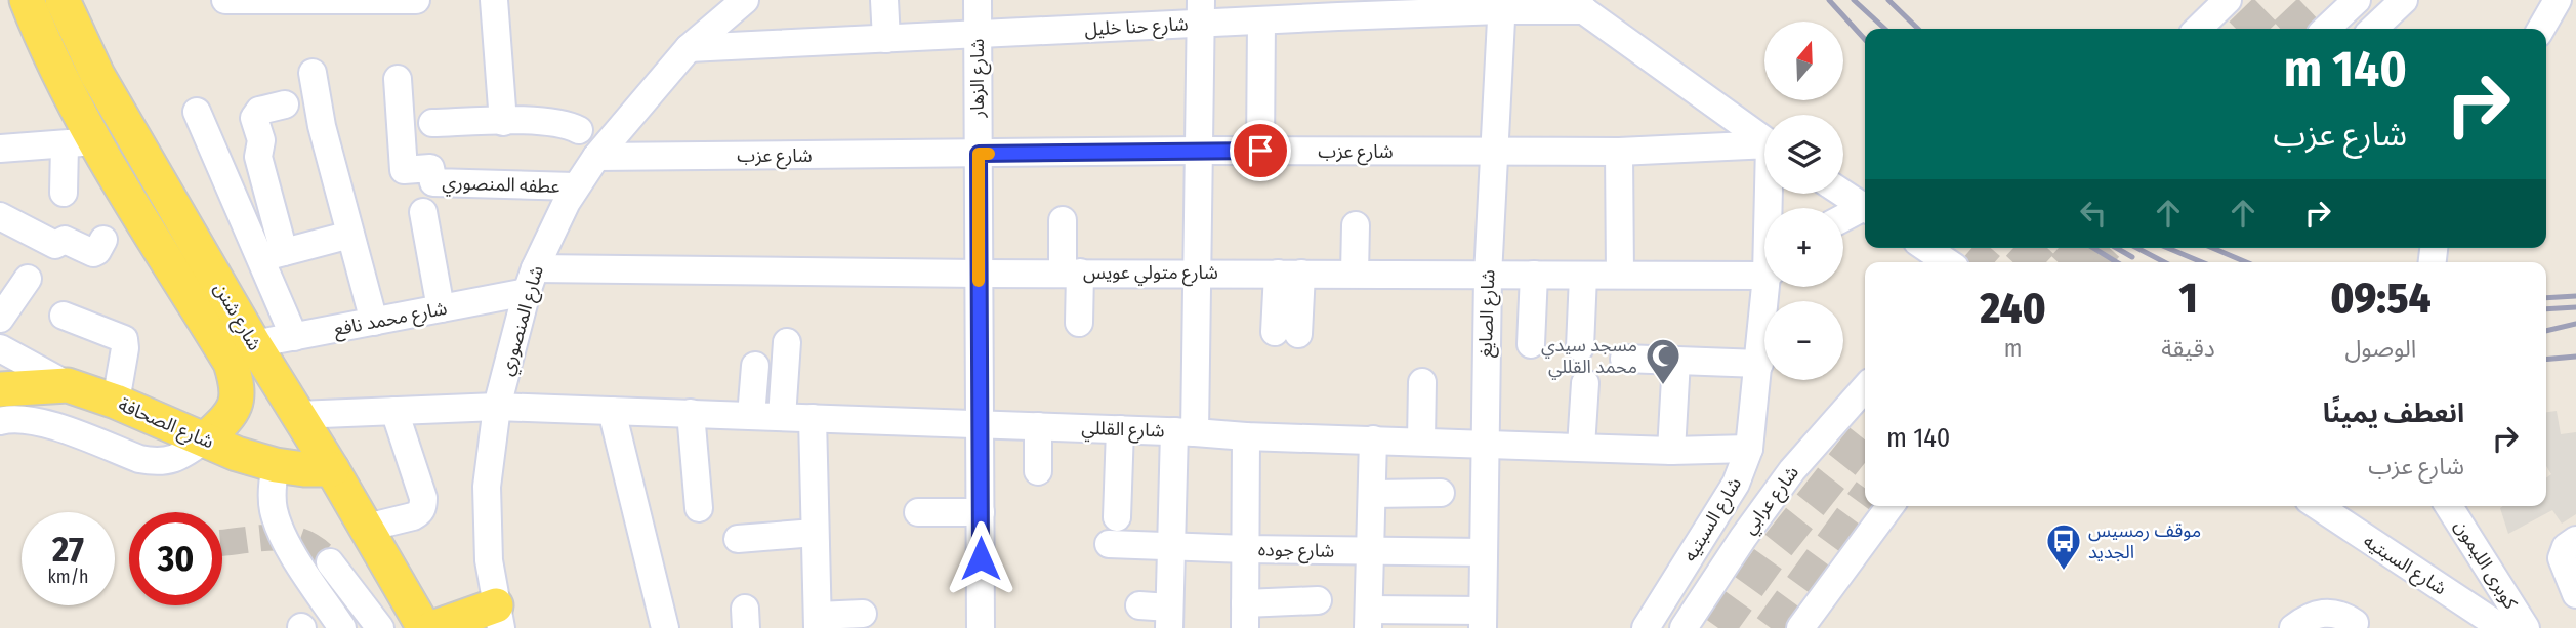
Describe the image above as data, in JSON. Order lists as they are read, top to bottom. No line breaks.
{"streets":{"main road":["شارع شنن","شارع الصحافة"],"street":["شارع حنا خليل","شارع الزهار","شارع عزب","عطفه المنصوري","شارع متولي عويس","شارع الصايغ","شارع محمد نافع","شارع المنصوري","شارع القللي","شارع عرابي","شارع السبتيه","شارع جوده","كوبرى الليمون"]},"crossings":[["شارع حنا خليل","شارع الزهار"],["شارع حنا خليل","شارع الصايغ"],["شارع حنا خليل","شارع المنصوري"],["شارع الزهار","شارع عزب"],["شارع الزهار","شارع متولي عويس"],["شارع الزهار","شارع القللي"],["شارع عزب","شارع الصايغ"],["شارع عزب","شارع المنصوري"],["عطفه المنصوري","شارع المنصوري"],["شارع متولي عويس","شارع الصايغ"],["شارع متولي عويس","شارع محمد نافع"],["شارع متولي عويس","شارع المنصوري"],["شارع الصايغ","شارع القللي"],["شارع الصايغ","شارع جوده"],["شارع شنن","شارع محمد نافع"],["شارع شنن","شارع الصحافة"],["شارع شنن","شارع القللي"],["شارع محمد نافع","شارع المنصوري"],["شارع المنصوري","شارع القللي"],["شارع القللي","شارع السبتيه"]],"places":{"mosque":["مسجد سيدي محمد القللي"],"bus stop":["موقف رمسيس الجديد"]},"north":"top","page":{"map_buttons":["+","−"],"turn":["140 m","شارع عزب"],"eta":["09:54","الوصول","1","دقيقة","240","m"],"list":[{"name":"انعطف يمينًا","note":"شارع عزب","value":"140 m"}],"speed":"27 km/h","limit":"30"}}
